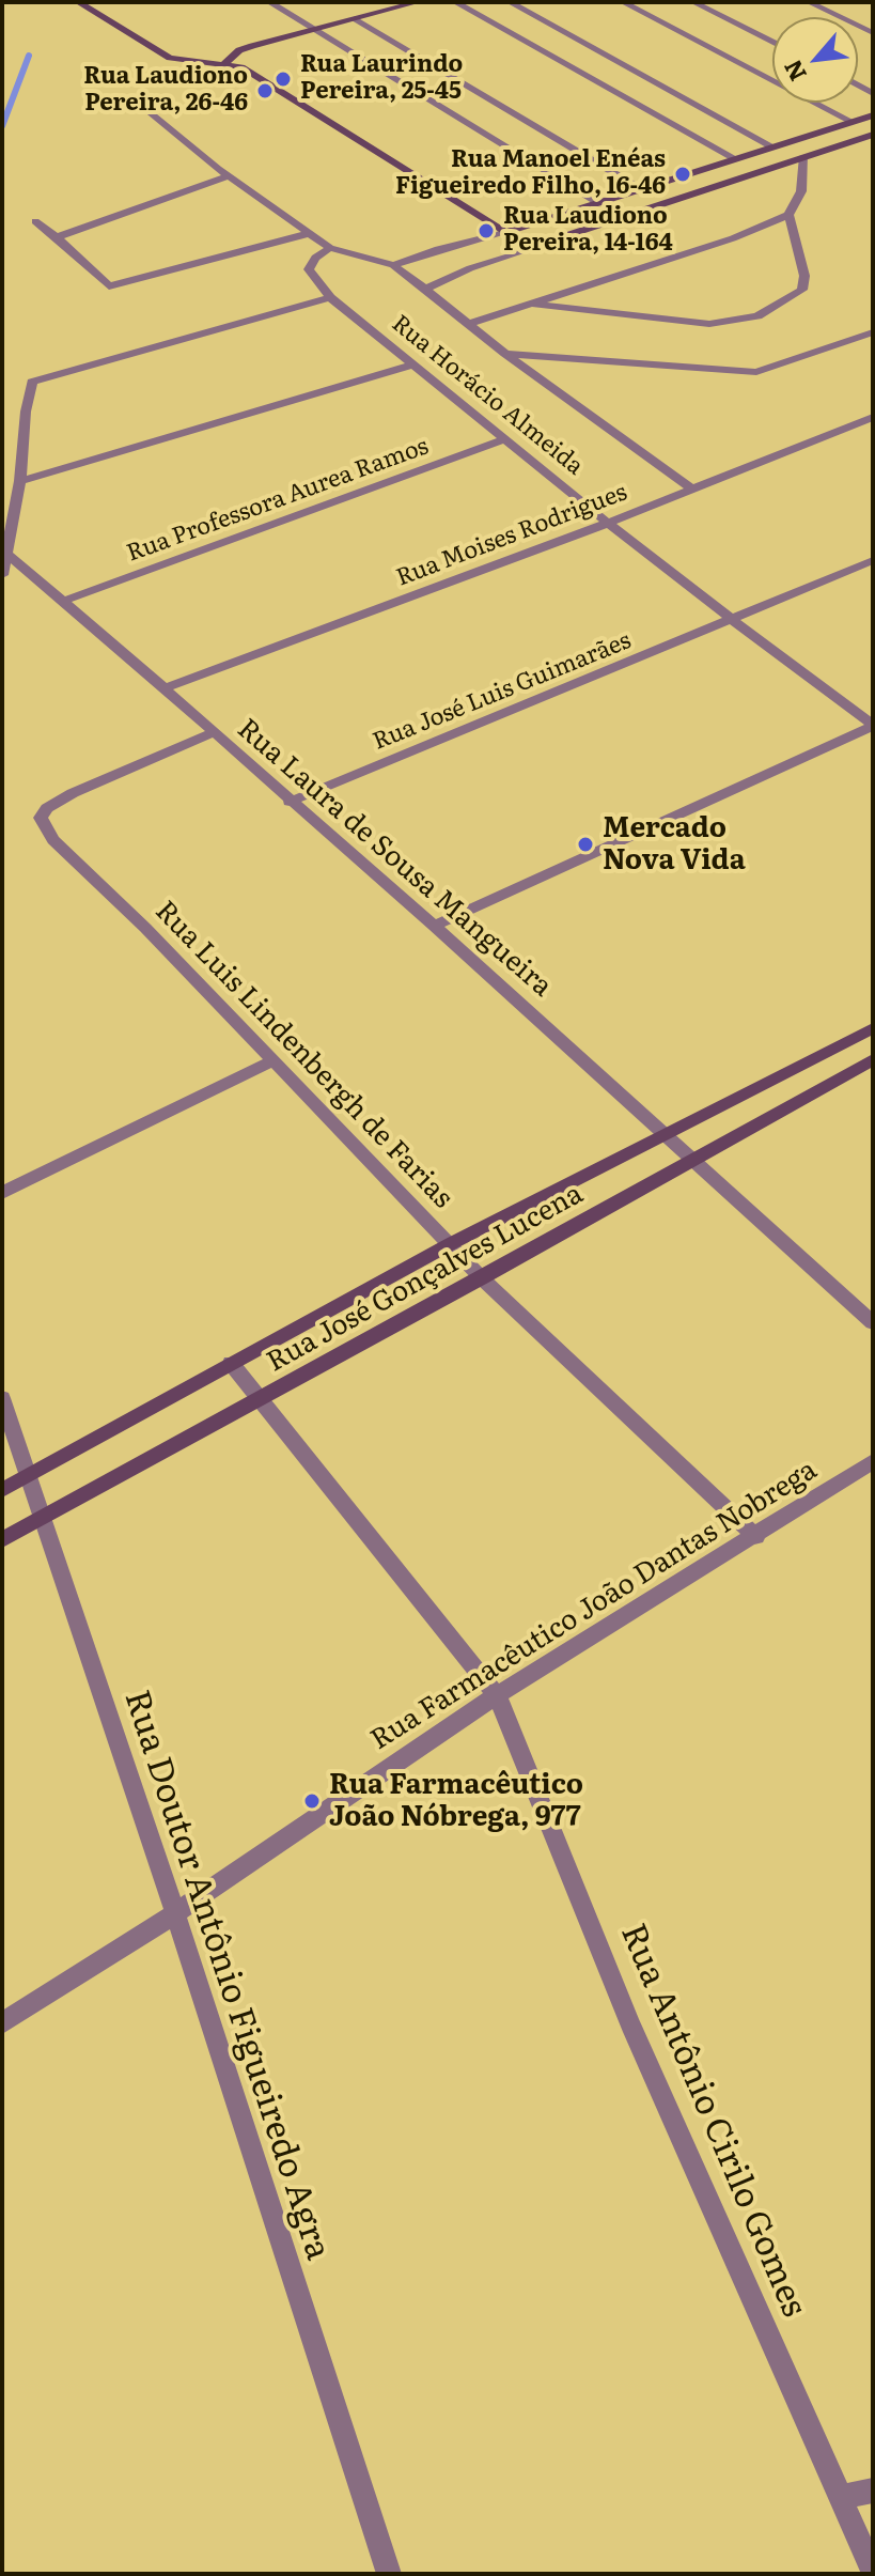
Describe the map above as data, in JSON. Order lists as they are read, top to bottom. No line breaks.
{"streets":{"street":["Rua Horácio Almeida","Rua Professora Aurea Ramos","Rua Moises Rodrigues","Rua José Luis Guimarães","Rua Laura de Sousa Mangueira","Rua Luis Lindenbergh de Farias","Rua José Gonçalves Lucena","Rua Farmacêutico João Dantas Nobrega","Rua Doutor Antônio Figueiredo Agra","Rua Antônio Cirilo Gomes"]},"crossings":[["Rua Horácio Almeida","Rua Professora Aurea Ramos"],["Rua Horácio Almeida","Rua Moises Rodrigues"],["Rua Horácio Almeida","Rua José Luis Guimarães"],["Rua Professora Aurea Ramos","Rua Laura de Sousa Mangueira"],["Rua Moises Rodrigues","Rua Laura de Sousa Mangueira"],["Rua José Luis Guimarães","Rua Laura de Sousa Mangueira"],["Rua Laura de Sousa Mangueira","Rua Luis Lindenbergh de Farias"],["Rua Laura de Sousa Mangueira","Rua José Gonçalves Lucena"],["Rua Luis Lindenbergh de Farias","Rua José Gonçalves Lucena"],["Rua Luis Lindenbergh de Farias","Rua Farmacêutico João Dantas Nobrega"],["Rua José Gonçalves Lucena","Rua Doutor Antônio Figueiredo Agra"],["Rua José Gonçalves Lucena","Rua Antônio Cirilo Gomes"],["Rua Farmacêutico João Dantas Nobrega","Rua Doutor Antônio Figueiredo Agra"],["Rua Farmacêutico João Dantas Nobrega","Rua Antônio Cirilo Gomes"]],"places":["Rua Laurindo Pereira, 25-45","Rua Laudiono Pereira, 26-46","Rua Manoel Enéas Figueiredo Filho, 16-46","Rua Laudiono Pereira, 14-164","Mercado Nova Vida","Rua Farmacêutico João Nóbrega, 977"],"north":"bottom left"}
